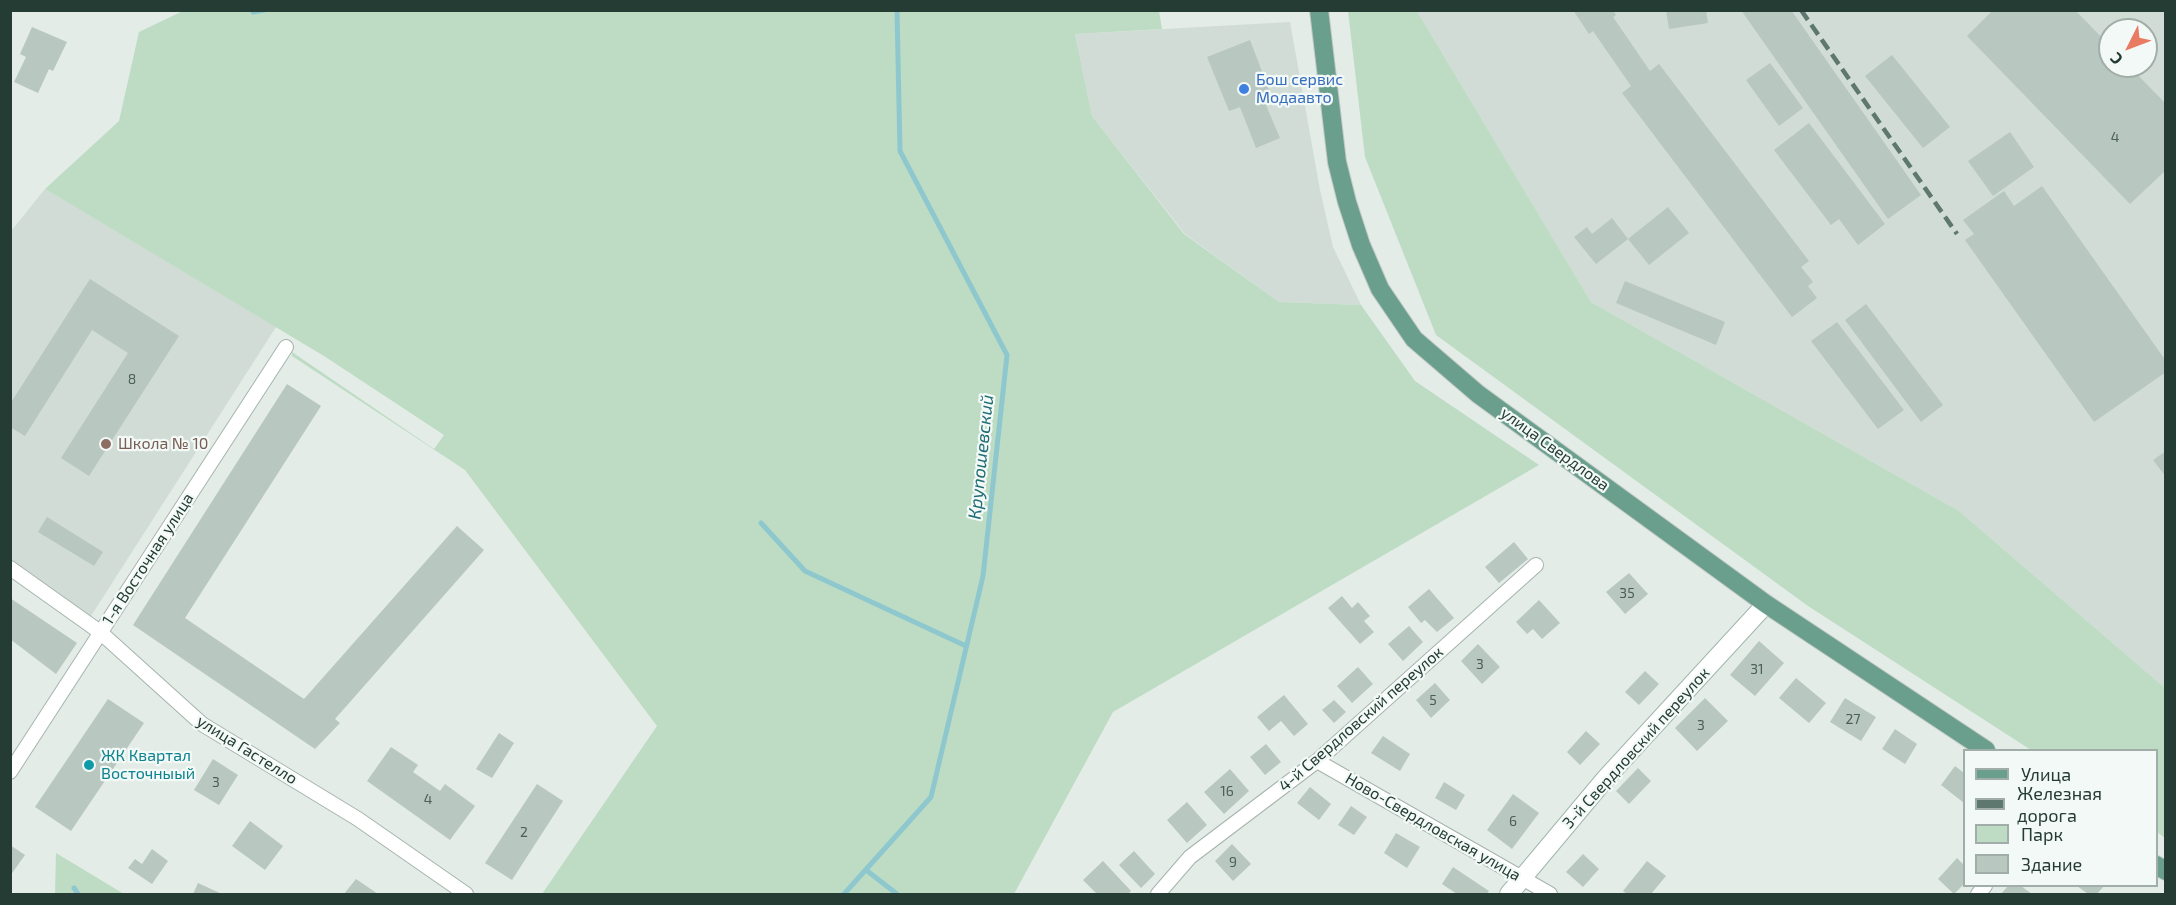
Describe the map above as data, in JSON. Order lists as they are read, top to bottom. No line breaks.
{"streets":{"main road":["улица Свердлова","3-й Свердловский переулок"],"street":["1-я Восточная улица","4-й Свердловский переулок","улица Гастелло","Ново-Свердловская улица"]},"crossings":[["улица Свердлова","3-й Свердловский переулок"],["1-я Восточная улица","улица Гастелло"],["4-й Свердловский переулок","Ново-Свердловская улица"],["3-й Свердловский переулок","Ново-Свердловская улица"]],"water":["Крупошевский"],"places":["Бош сервис Модаавто","Школа № 10","ЖК Квартал Восточныый"],"house_numbers":["4","8","35","3","31","5","27","3","3","16","4","6","2","9"],"legend":["Улица","Железная дорога","Парк","Здание"],"north":"bottom left"}
